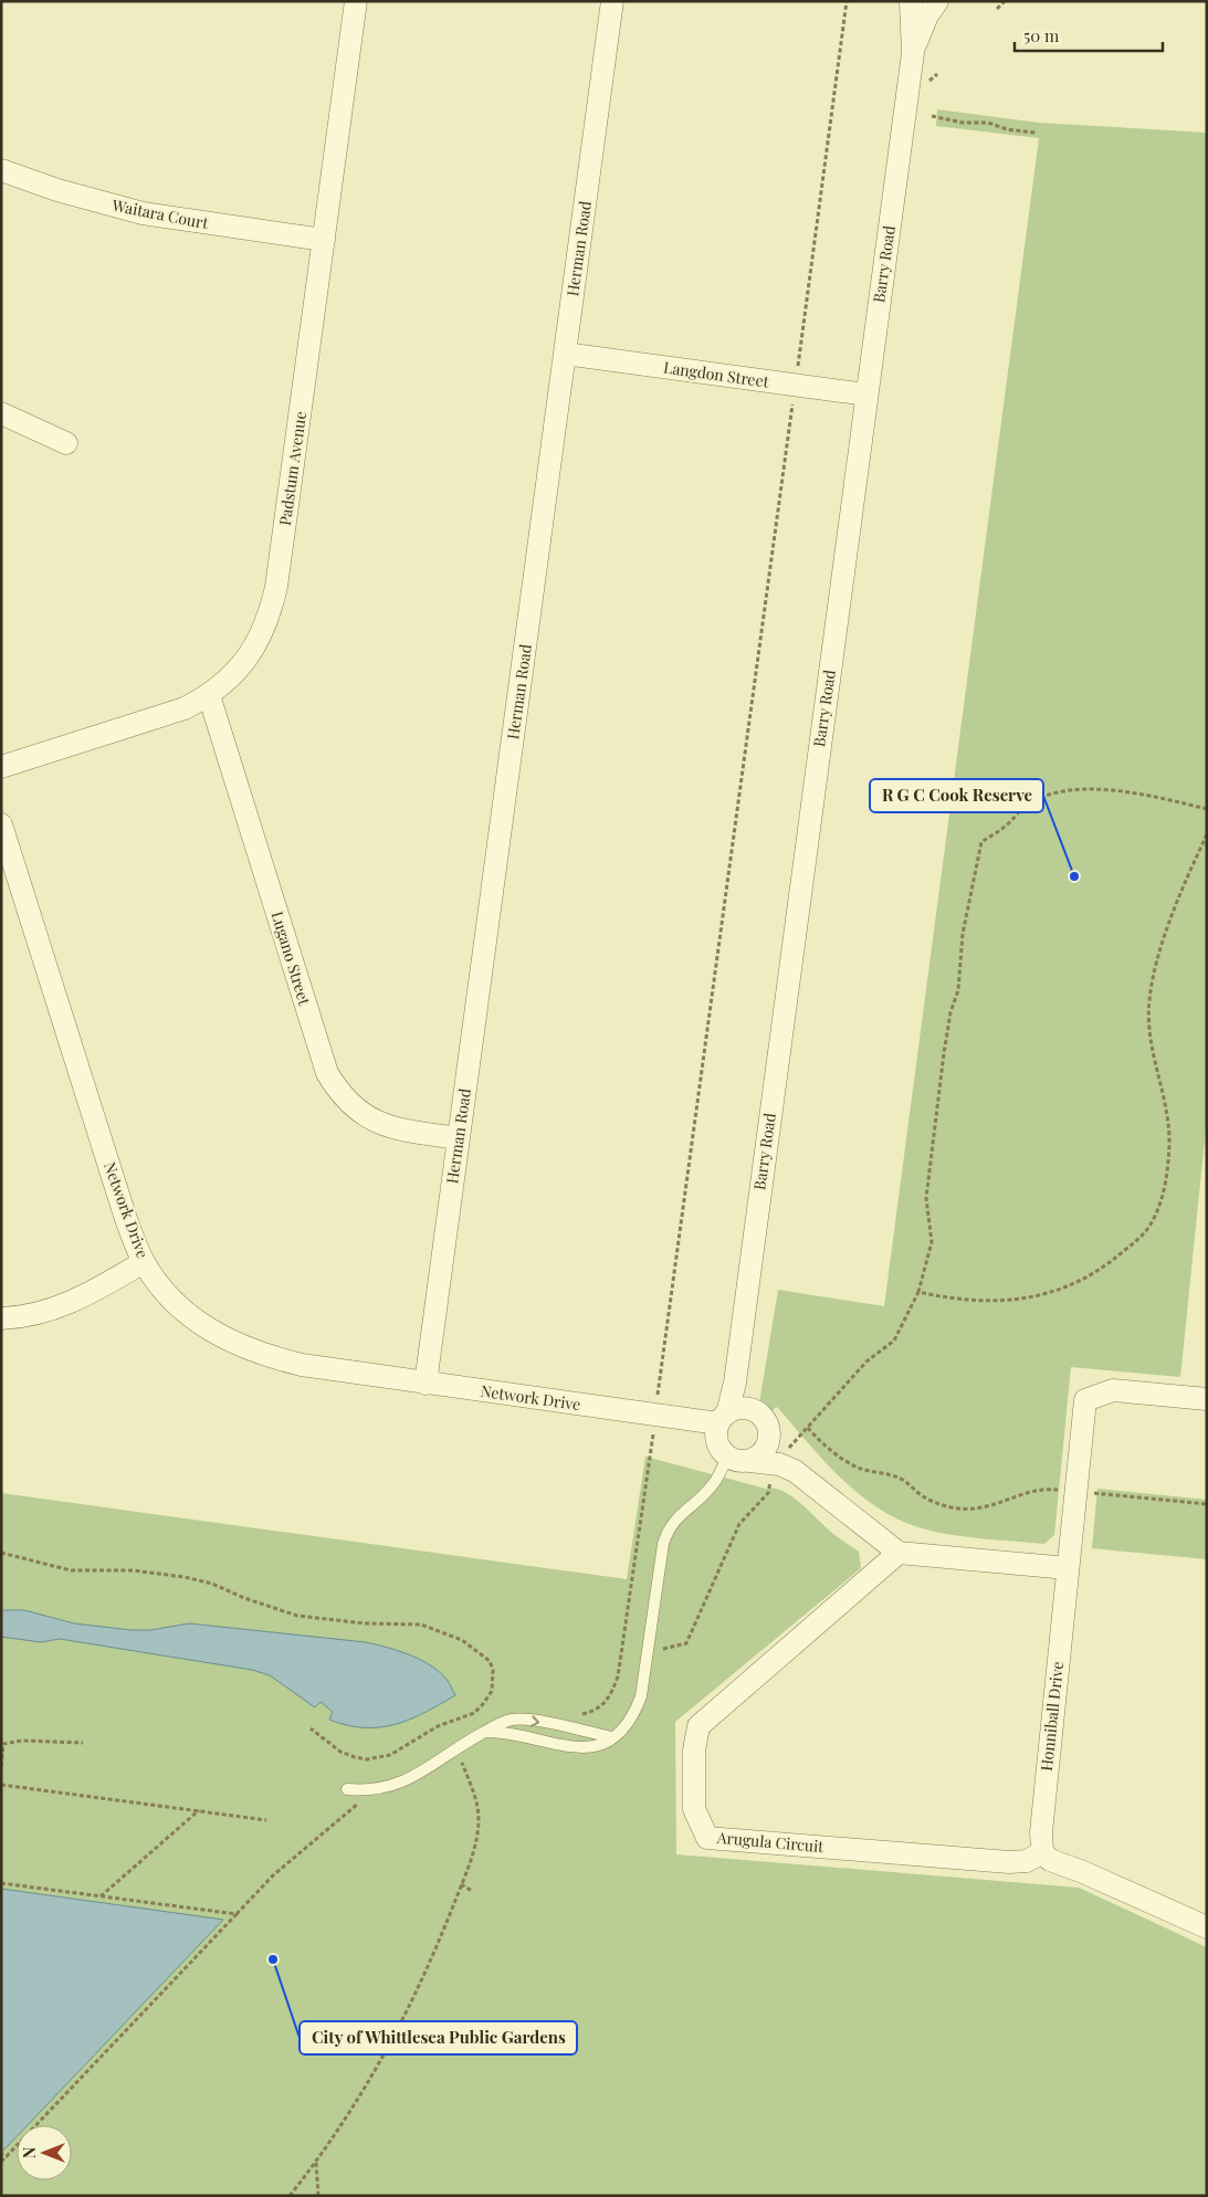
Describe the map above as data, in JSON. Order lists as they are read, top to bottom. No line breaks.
{"streets":{"street":["Waitara Court","Herman Road","Barry Road","Langdon Street","Padstum Avenue","Lugano Street","Network Drive","Honniball Drive","Arugula Circuit"]},"crossings":[["Waitara Court","Padstum Avenue"],["Herman Road","Langdon Street"],["Herman Road","Lugano Street"],["Herman Road","Network Drive"],["Barry Road","Langdon Street"],["Barry Road","Network Drive"],["Padstum Avenue","Lugano Street"],["Honniball Drive","Arugula Circuit"]],"places":["R G C Cook Reserve","City of Whittlesea Public Gardens"],"scale_bar":"50 m","north":"left"}
